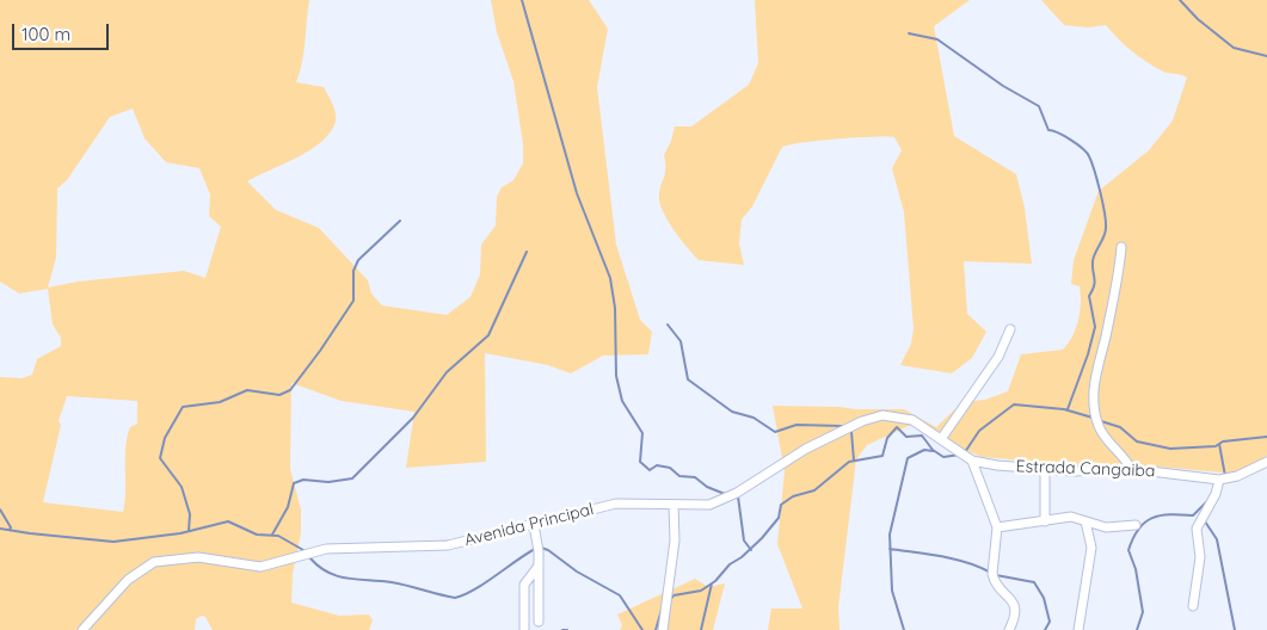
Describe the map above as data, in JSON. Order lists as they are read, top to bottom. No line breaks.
{"streets":{"street":["Estrada Cangaiba","Avenida Principal"]},"crossings":[["Estrada Cangaiba","Avenida Principal"]],"scale_bar":"100 m"}
